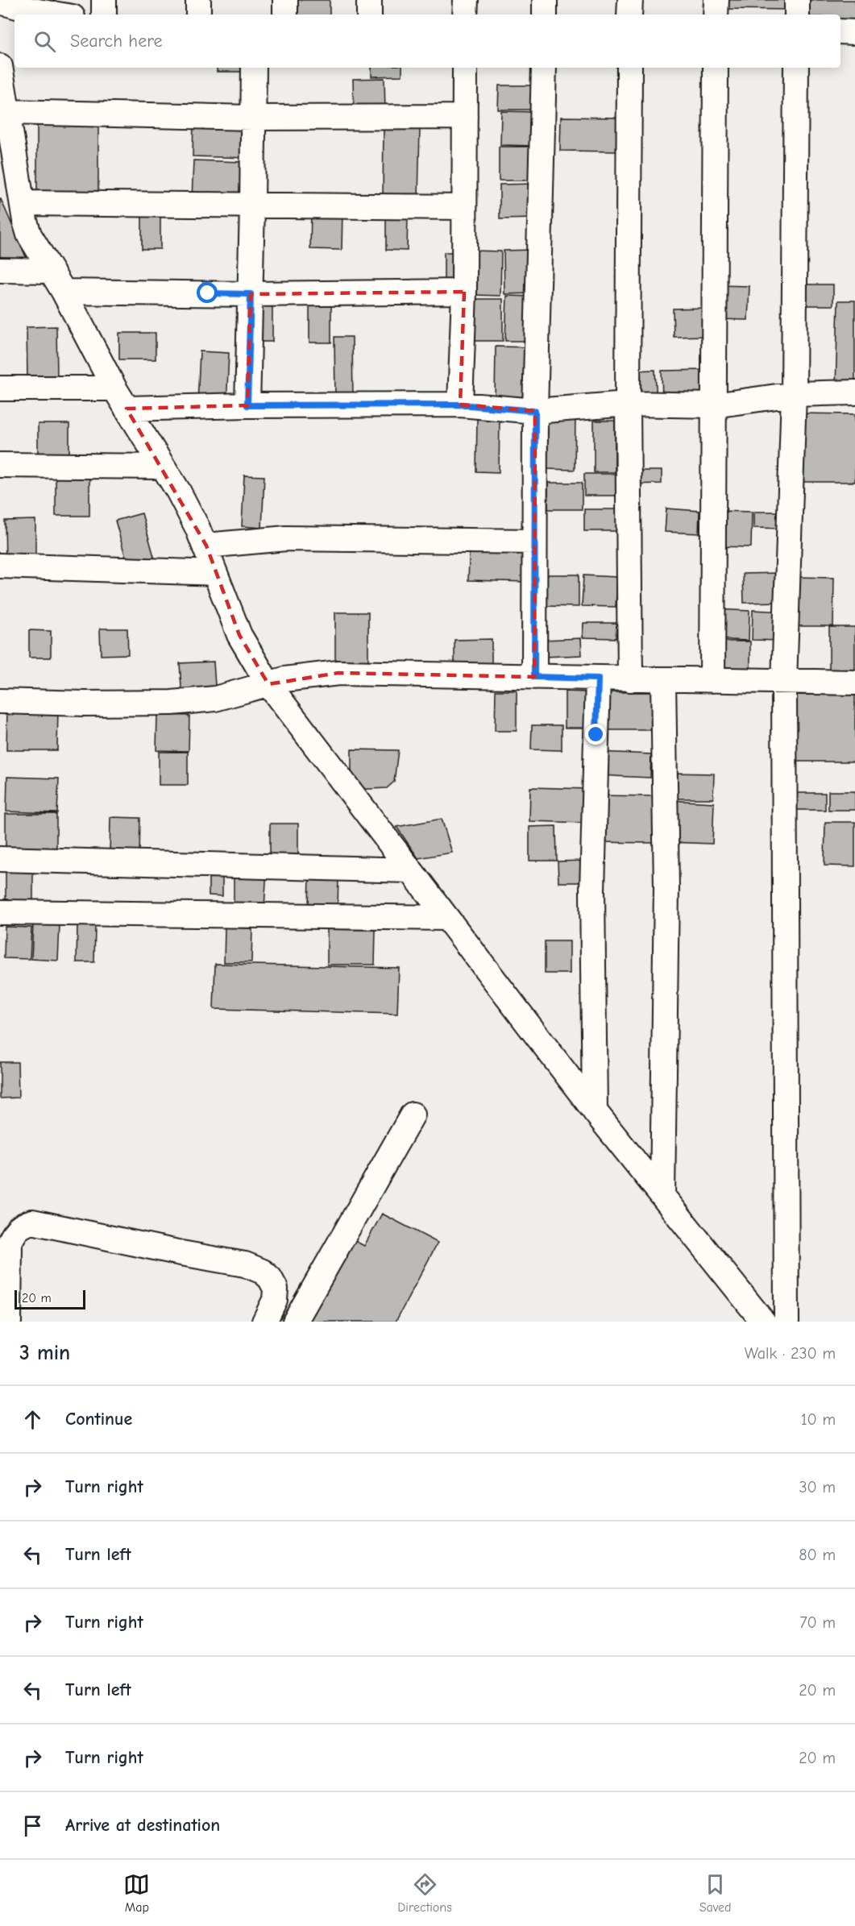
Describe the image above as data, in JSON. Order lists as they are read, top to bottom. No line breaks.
{"scale_bar":"20 m","page":{"search":"Search here","scale":"20 m","heading":["3 min","Walk · 230 m"],"list":[["Continue","10 m"],["Turn right","30 m"],["Turn left","80 m"],["Turn right","70 m"],["Turn left","20 m"],["Turn right","20 m"],"Arrive at destination"],"nav":["Map","Directions","Saved"]}}
